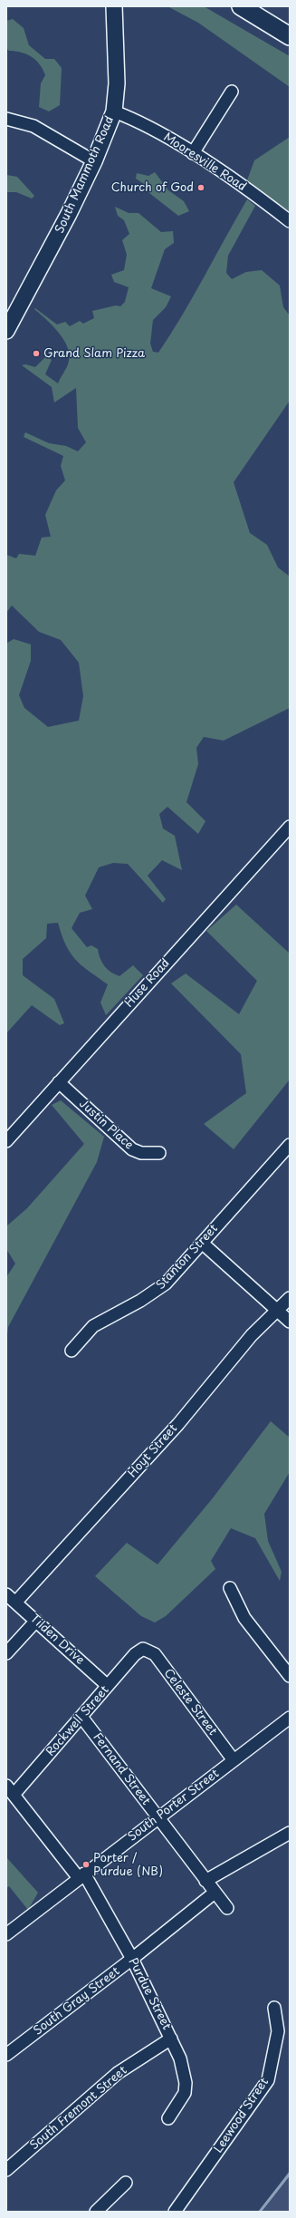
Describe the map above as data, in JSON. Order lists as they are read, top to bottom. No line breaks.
{"streets":{"main road":["South Mammoth Road"],"street":["Mooresville Road","Huse Road","Justin Place","Stanton Street","Hoyt Street","Tilden Drive","Celeste Street","Rockwell Street","Fernand Street","South Porter Street","Purdue Street","South Gray Street","South Fremont Street","Leewood Street"]},"crossings":[["Mooresville Road","South Mammoth Road"],["Huse Road","Justin Place"],["Hoyt Street","Tilden Drive"],["Tilden Drive","Rockwell Street"],["Celeste Street","Rockwell Street"],["Celeste Street","South Porter Street"],["Rockwell Street","Fernand Street"],["Rockwell Street","Purdue Street"],["Fernand Street","South Porter Street"],["Fernand Street","South Gray Street"],["South Porter Street","Purdue Street"],["Purdue Street","South Gray Street"],["Purdue Street","South Fremont Street"]],"places":["Church of God","Grand Slam Pizza","Porter / Purdue (NB)"]}
